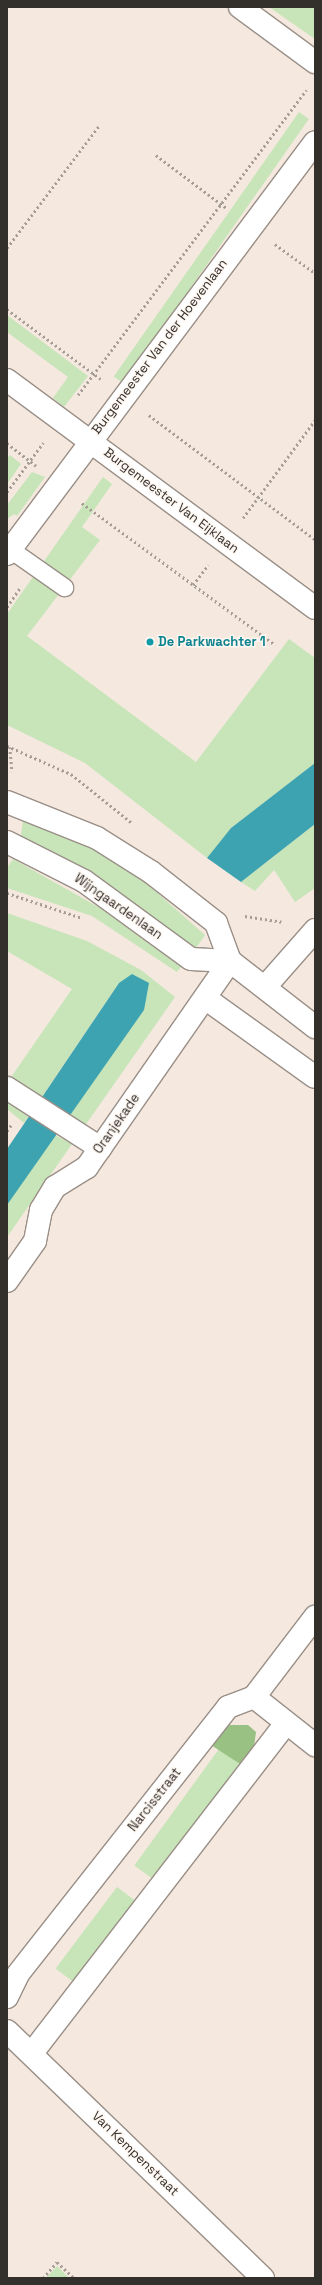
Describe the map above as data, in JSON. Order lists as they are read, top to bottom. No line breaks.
{"streets":{"street":["Burgemeester Van der Hoevenlaan","Burgemeester Van Eijklaan","Wijngaardenlaan","Oranjekade","Narcisstraat","Van Kempenstraat"]},"crossings":[["Burgemeester Van der Hoevenlaan","Burgemeester Van Eijklaan"],["Wijngaardenlaan","Oranjekade"]],"places":["De Parkwachter 1"]}
